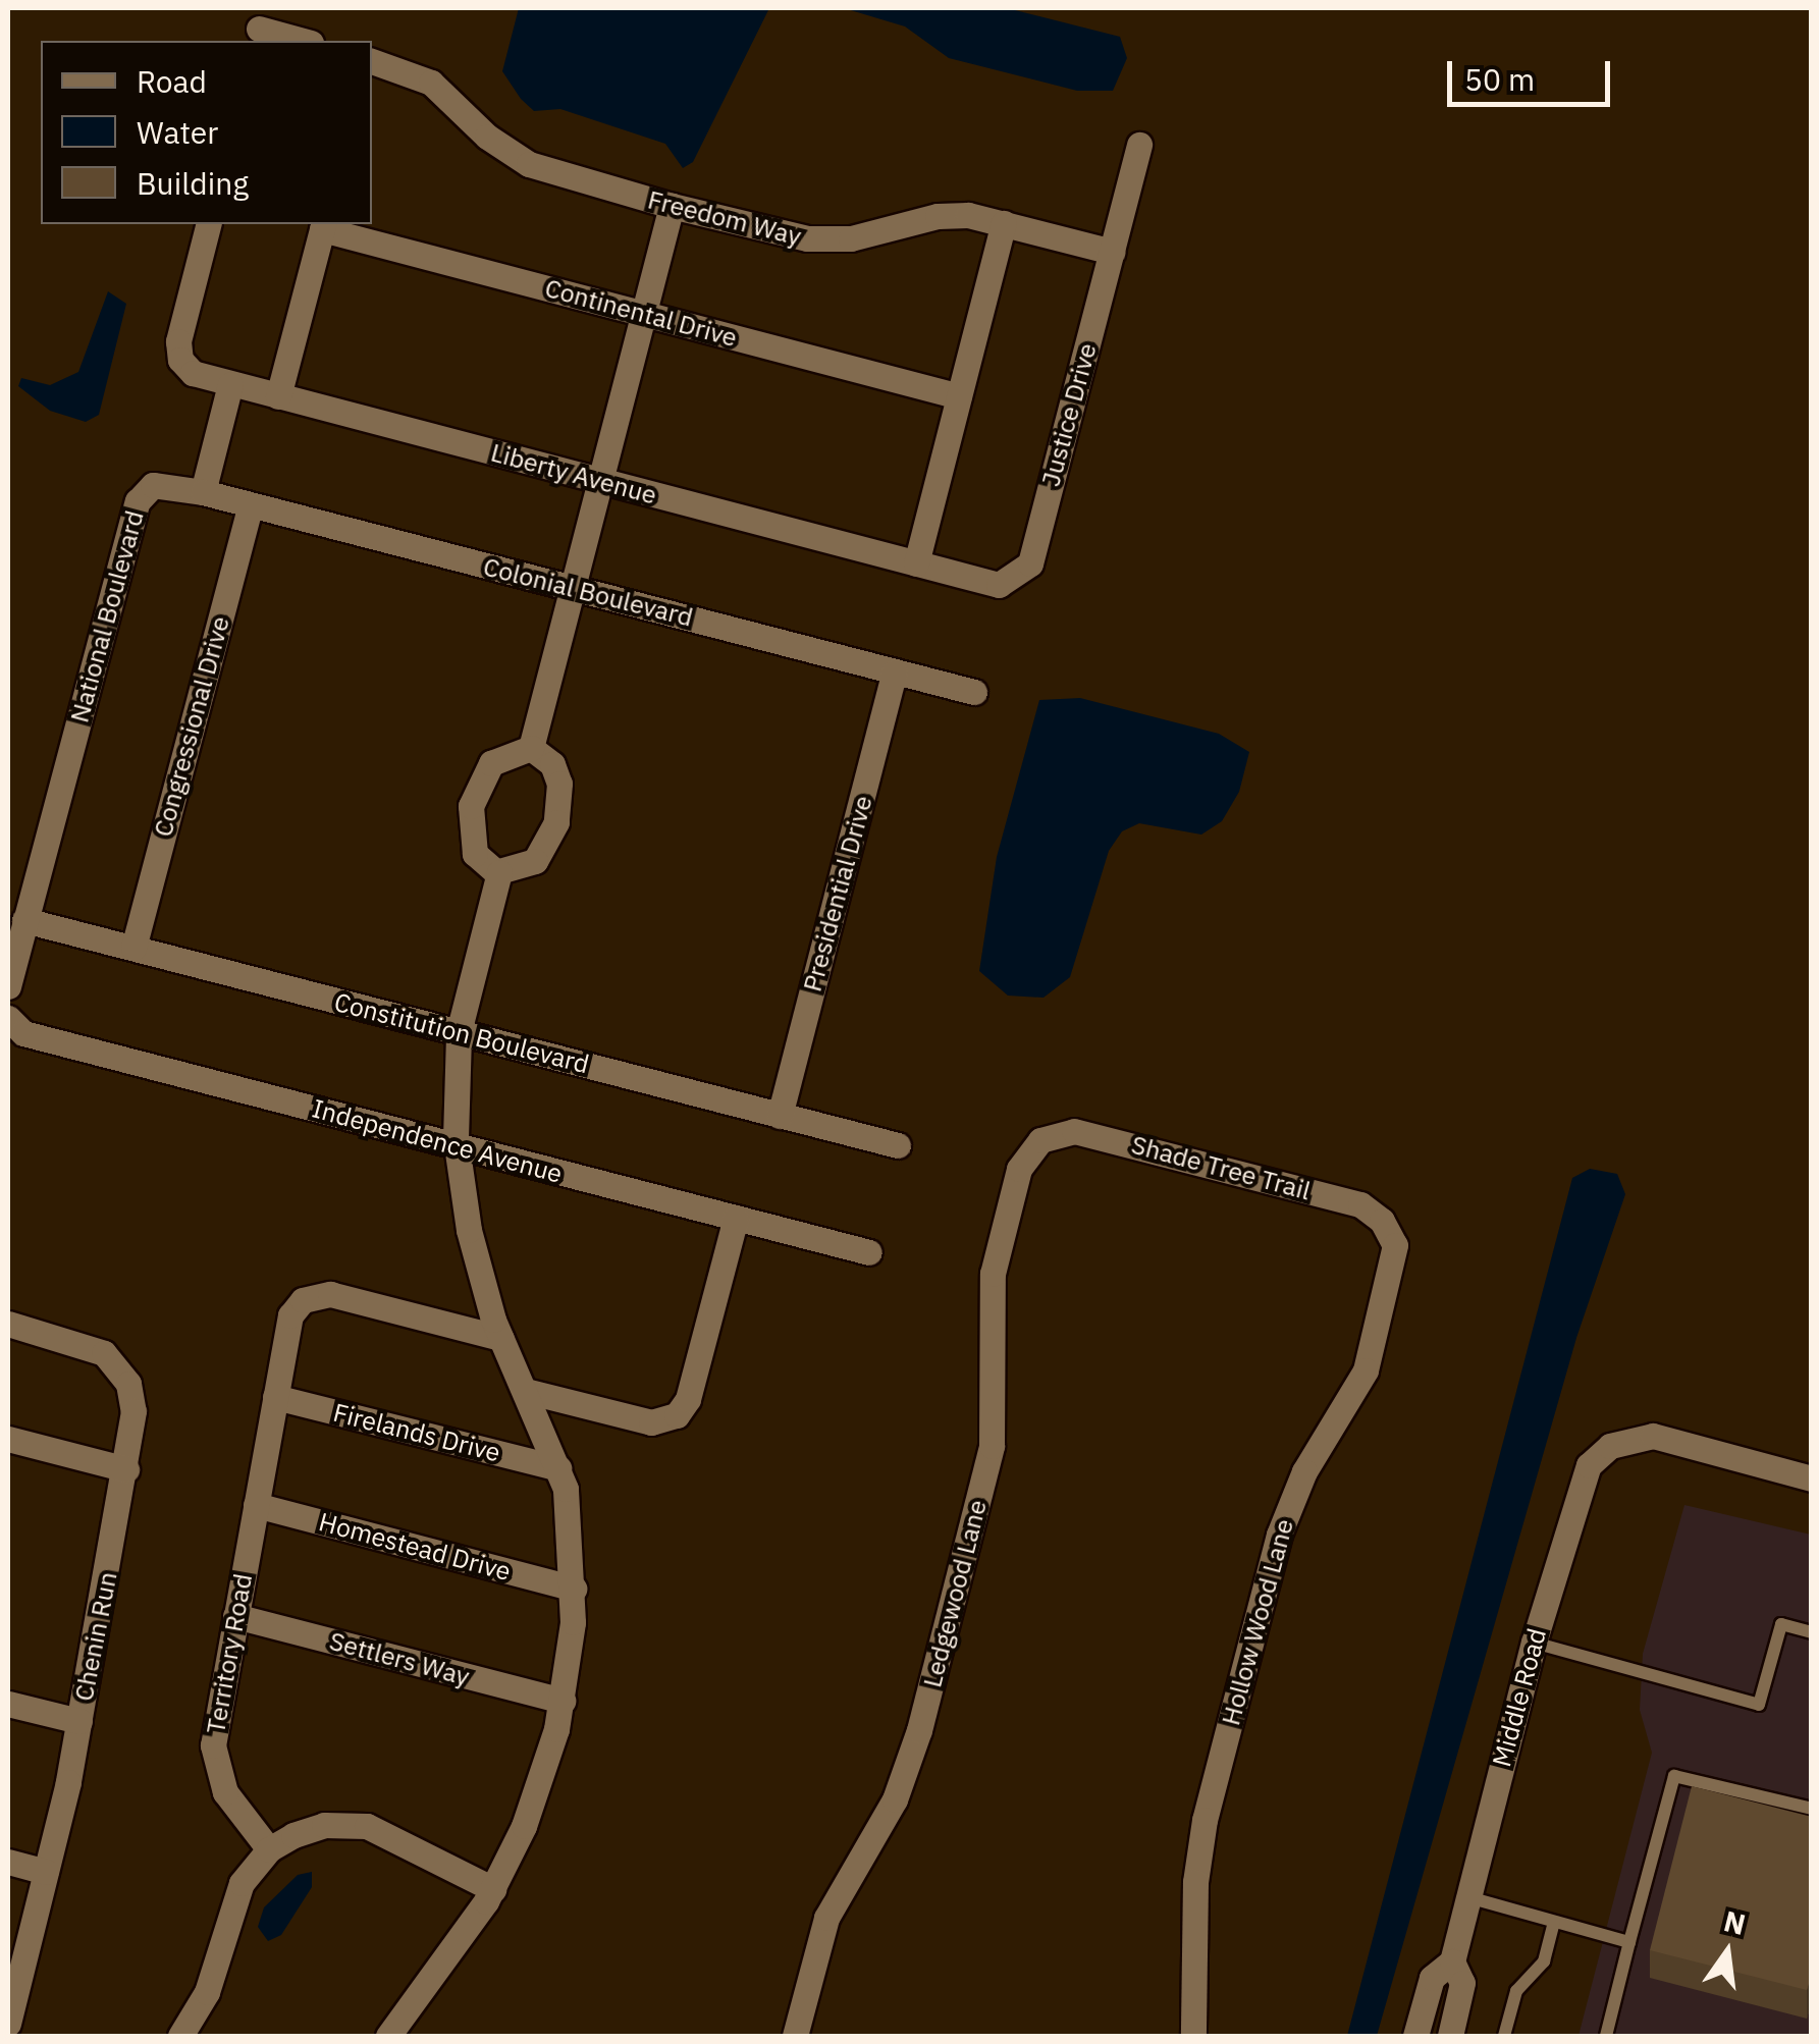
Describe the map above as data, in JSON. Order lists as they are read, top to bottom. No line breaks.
{"streets":{"street":["Freedom Way","Continental Drive","Justice Drive","Liberty Avenue","Colonial Boulevard","National Boulevard","Congressional Drive","Presidential Drive","Constitution Boulevard","Independence Avenue","Shade Tree Trail","Firelands Drive","Homestead Drive","Ledgewood Lane","Hollow Wood Lane","Chenin Run","Territory Road","Settlers Way","Middle Road"]},"crossings":[["Freedom Way","Justice Drive"],["Justice Drive","Liberty Avenue"],["Colonial Boulevard","National Boulevard"],["Colonial Boulevard","Congressional Drive"],["Colonial Boulevard","Presidential Drive"],["National Boulevard","Constitution Boulevard"],["Congressional Drive","Constitution Boulevard"],["Presidential Drive","Constitution Boulevard"],["Shade Tree Trail","Ledgewood Lane"],["Shade Tree Trail","Hollow Wood Lane"],["Firelands Drive","Territory Road"],["Homestead Drive","Territory Road"],["Territory Road","Settlers Way"]],"legend":["Road","Water","Building"],"scale_bar":"50 m","north":"top"}
